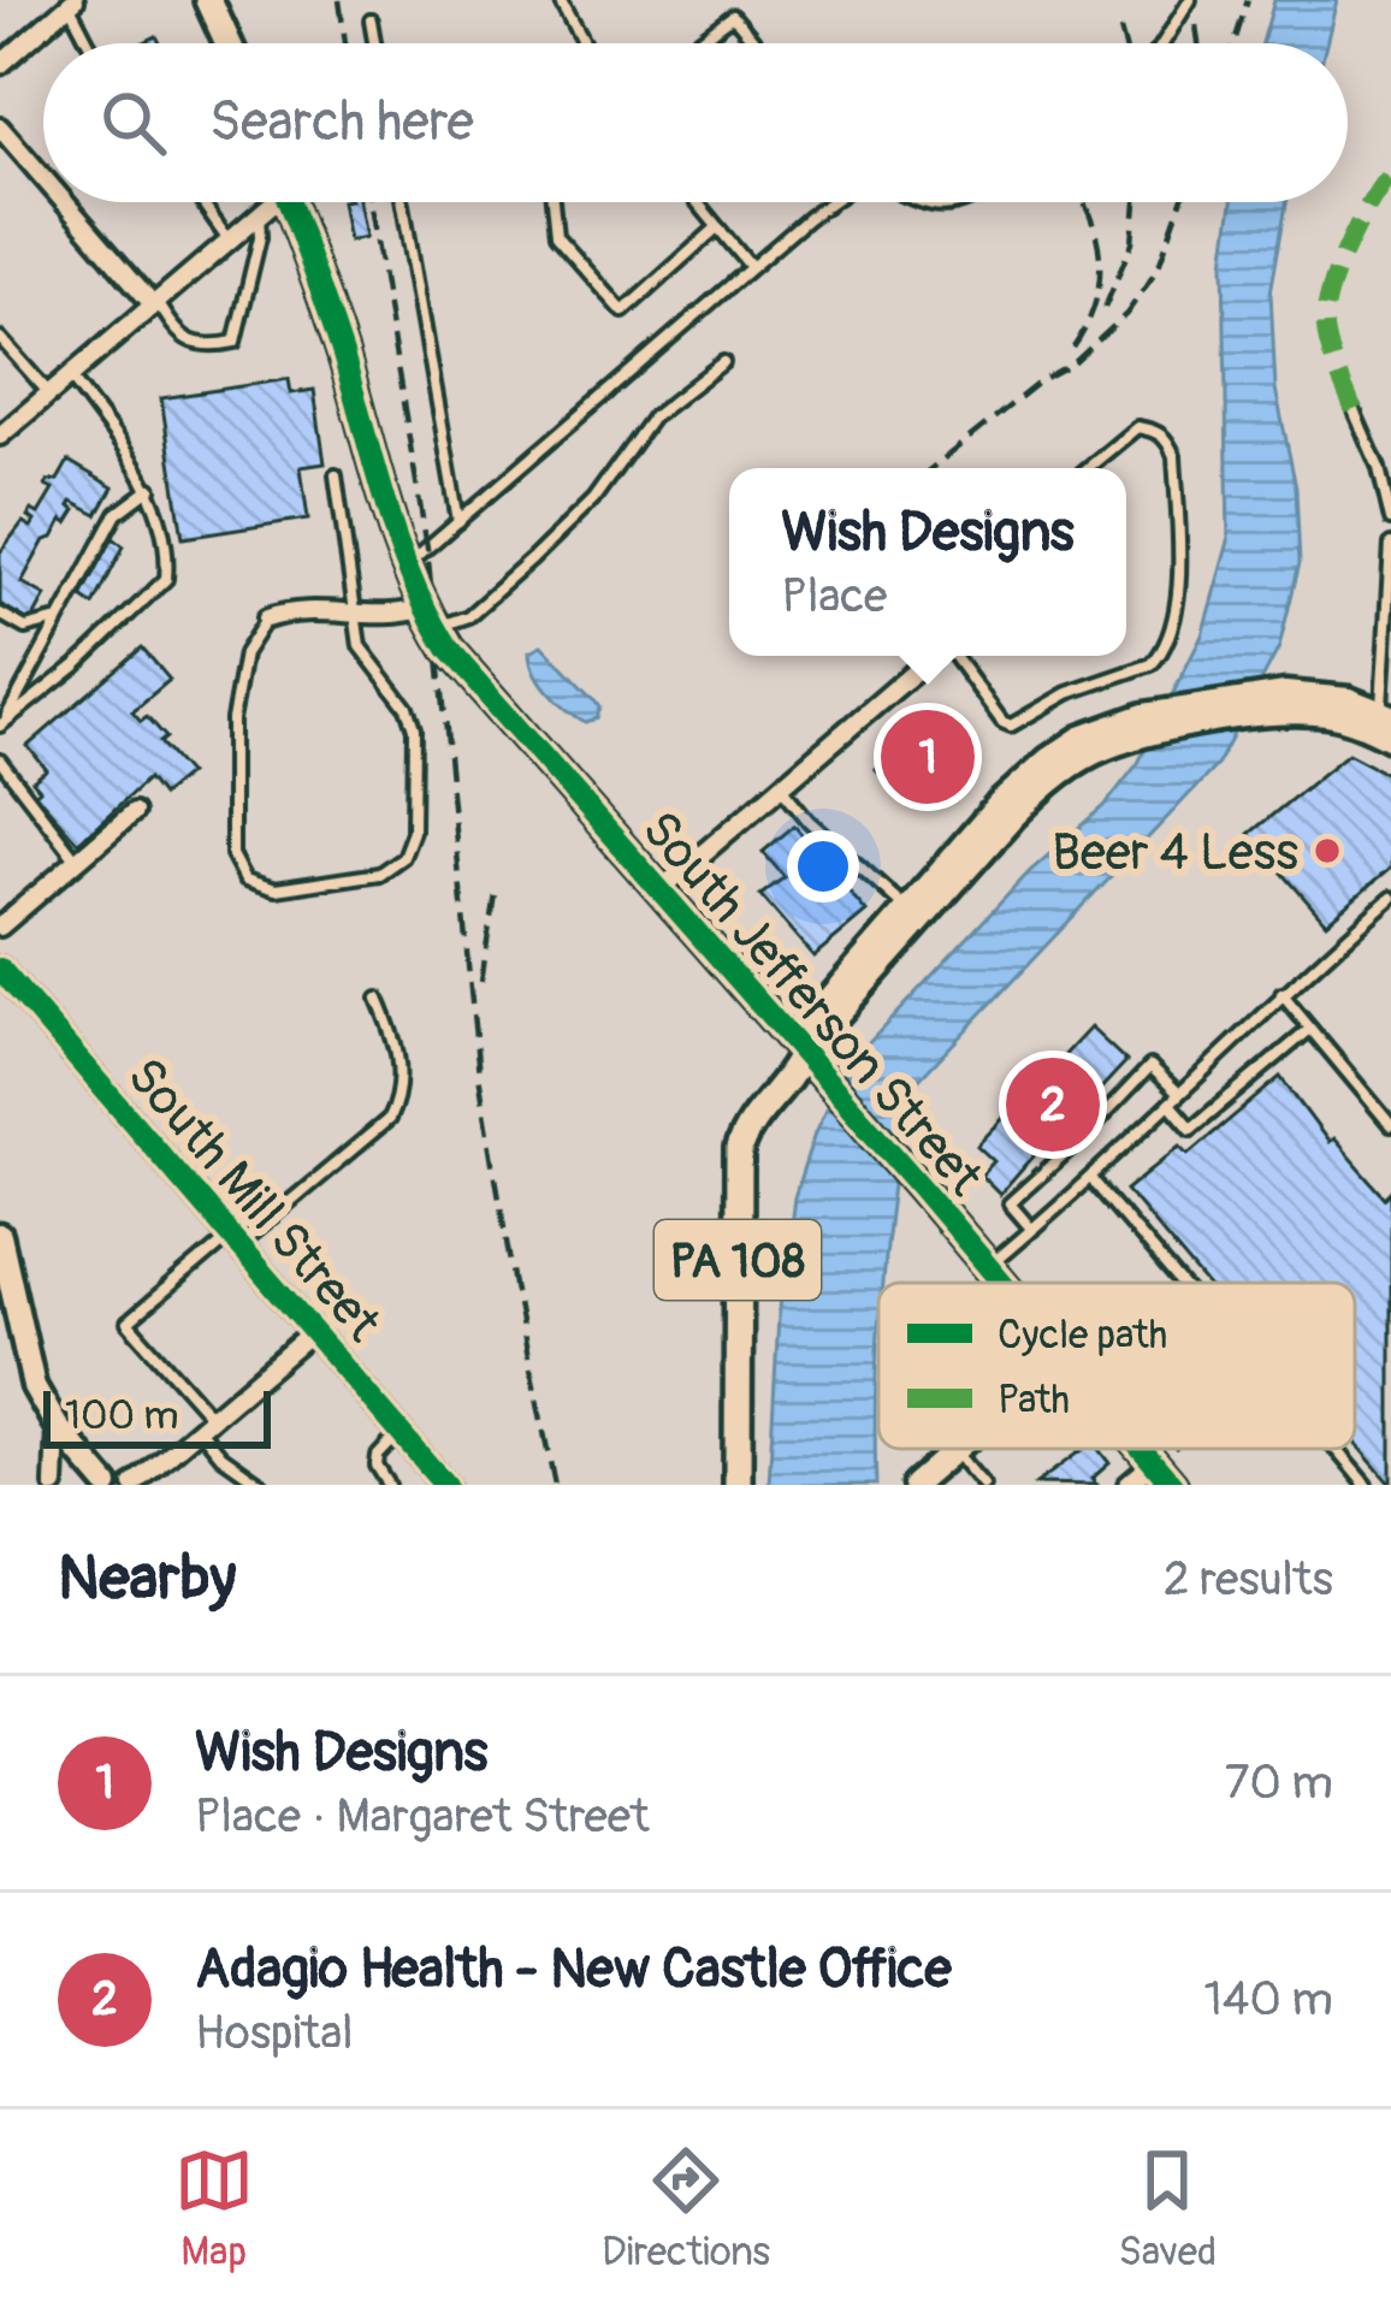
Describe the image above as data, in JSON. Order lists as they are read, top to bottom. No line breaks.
{"streets":{"main road":["South Jefferson Street","PA 108"],"street":["South Mill Street"]},"crossings":[["South Jefferson Street","PA 108"]],"places":["Beer 4 Less"],"legend":["Cycle path","Path"],"scale_bar":"100 m","page":{"search":"Search here","popup":["Wish Designs","Place"],"pins":["1","2"],"scale":"100 m","heading":["Nearby","2 results"],"list":[{"mark":"1","name":"Wish Designs","note":"Place · Margaret Street","value":"70 m"},{"mark":"2","name":"Adagio Health - New Castle Office","note":"Hospital","value":"140 m"}],"nav":["Map","Directions","Saved"]}}
